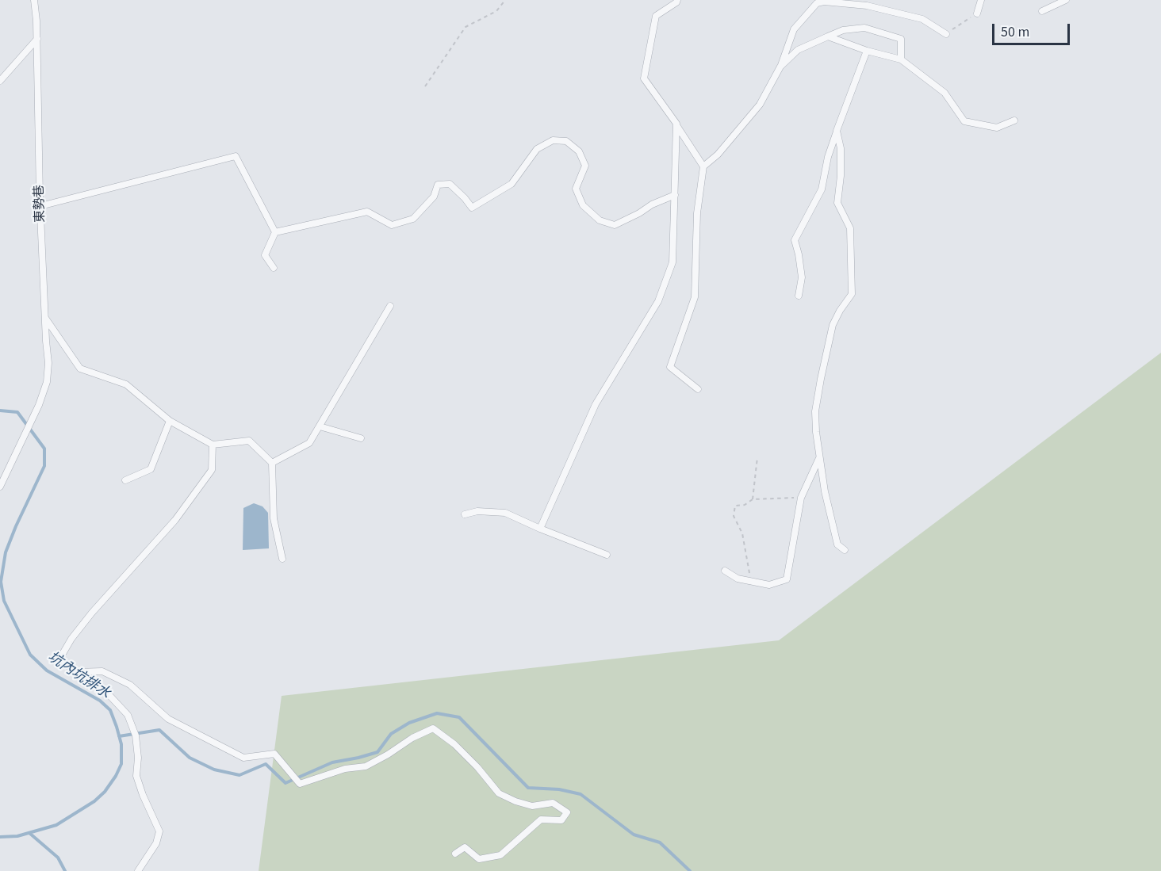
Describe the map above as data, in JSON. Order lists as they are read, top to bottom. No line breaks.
{"streets":{"lane":["東勢巷"]},"water":["坑內坑排水"],"scale_bar":"50 m"}
